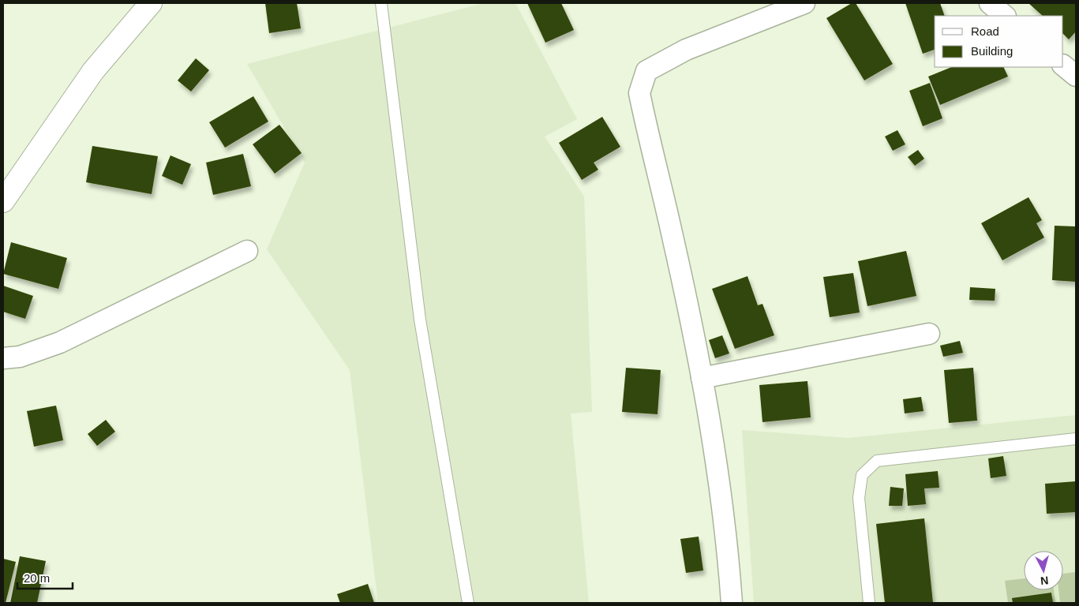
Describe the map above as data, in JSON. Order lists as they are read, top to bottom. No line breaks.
{"legend":["Road","Building"],"scale_bar":"20 m","north":"bottom"}
